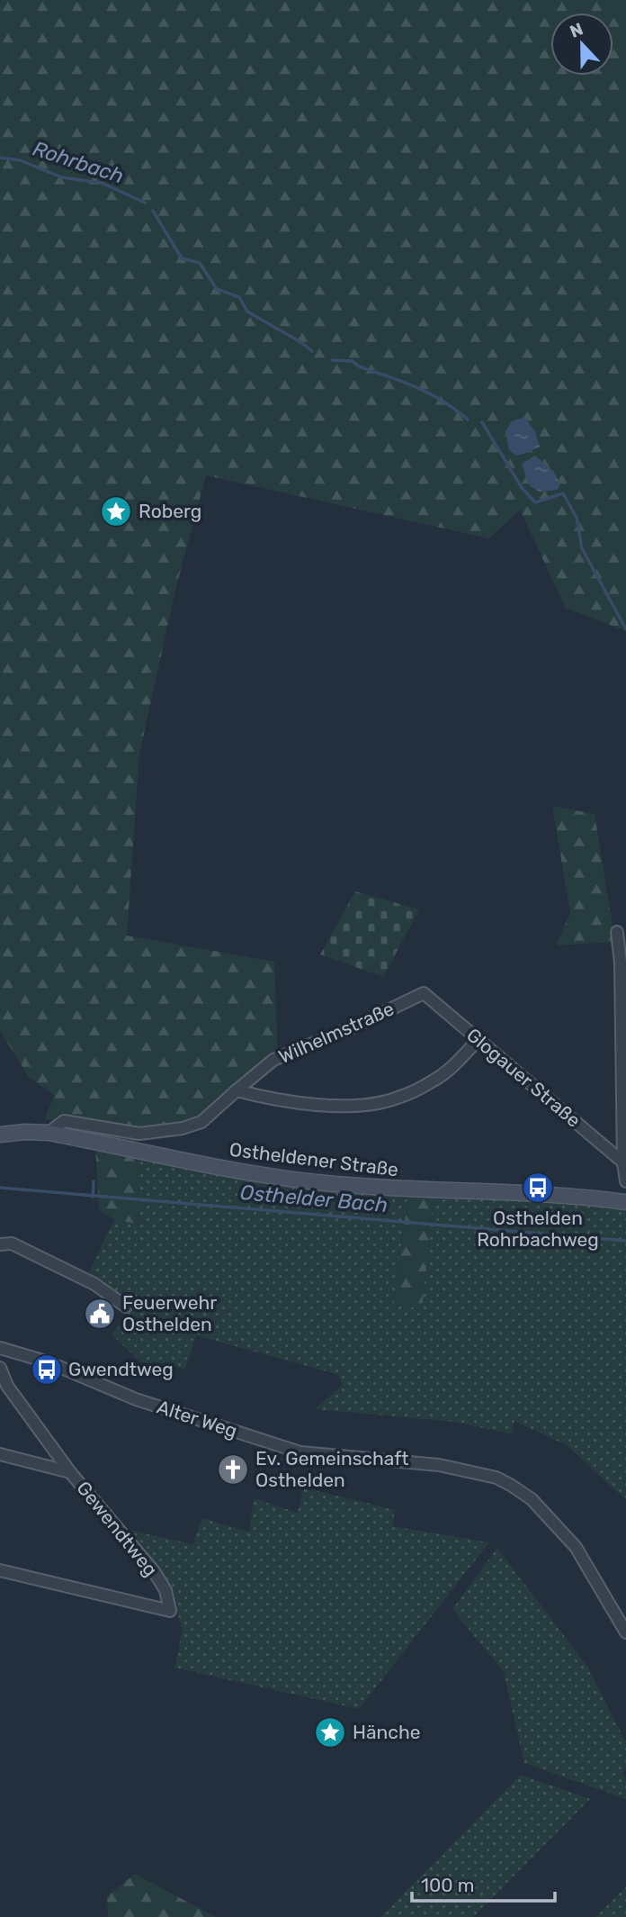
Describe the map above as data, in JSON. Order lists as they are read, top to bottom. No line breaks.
{"streets":{"main road":["Ostheldener Straße"],"street":["Wilhelmstraße","Glogauer Straße","Alter Weg","Gewendtweg"]},"crossings":[["Wilhelmstraße","Glogauer Straße"],["Wilhelmstraße","Ostheldener Straße"]],"water":["Rohrbach","Osthelder Bach"],"places":{"place":["Roberg","Hänche"],"bus stop":["Osthelden Rohrbachweg","Gwendtweg"],"public building":["Feuerwehr Osthelden"],"church":["Ev. Gemeinschaft Osthelden"]},"scale_bar":"100 m","north":"top"}
